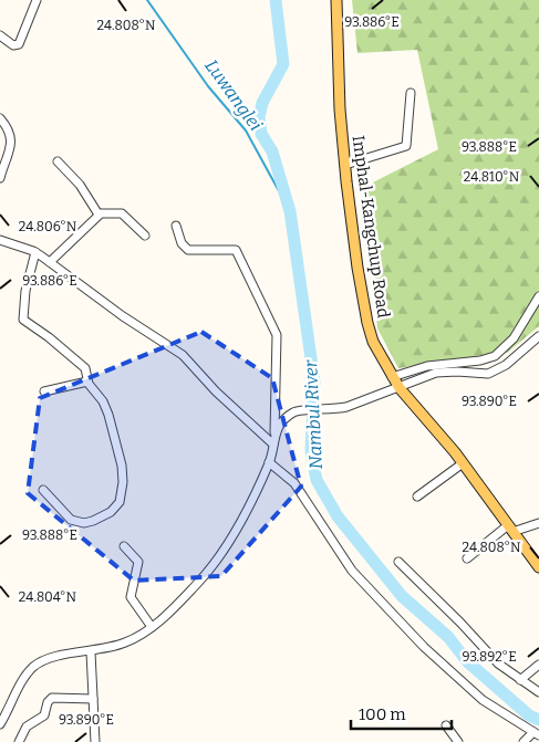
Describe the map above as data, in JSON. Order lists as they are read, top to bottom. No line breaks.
{"streets":{"main road":["Imphal-Kangchup Road"]},"water":["Luwanglei","Nambul River"],"scale_bar":"100 m","coordinates":["93.886°E","24.808°N","93.888°E","24.810°N","24.806°N","93.890°E","24.804°N","93.892°E"]}
